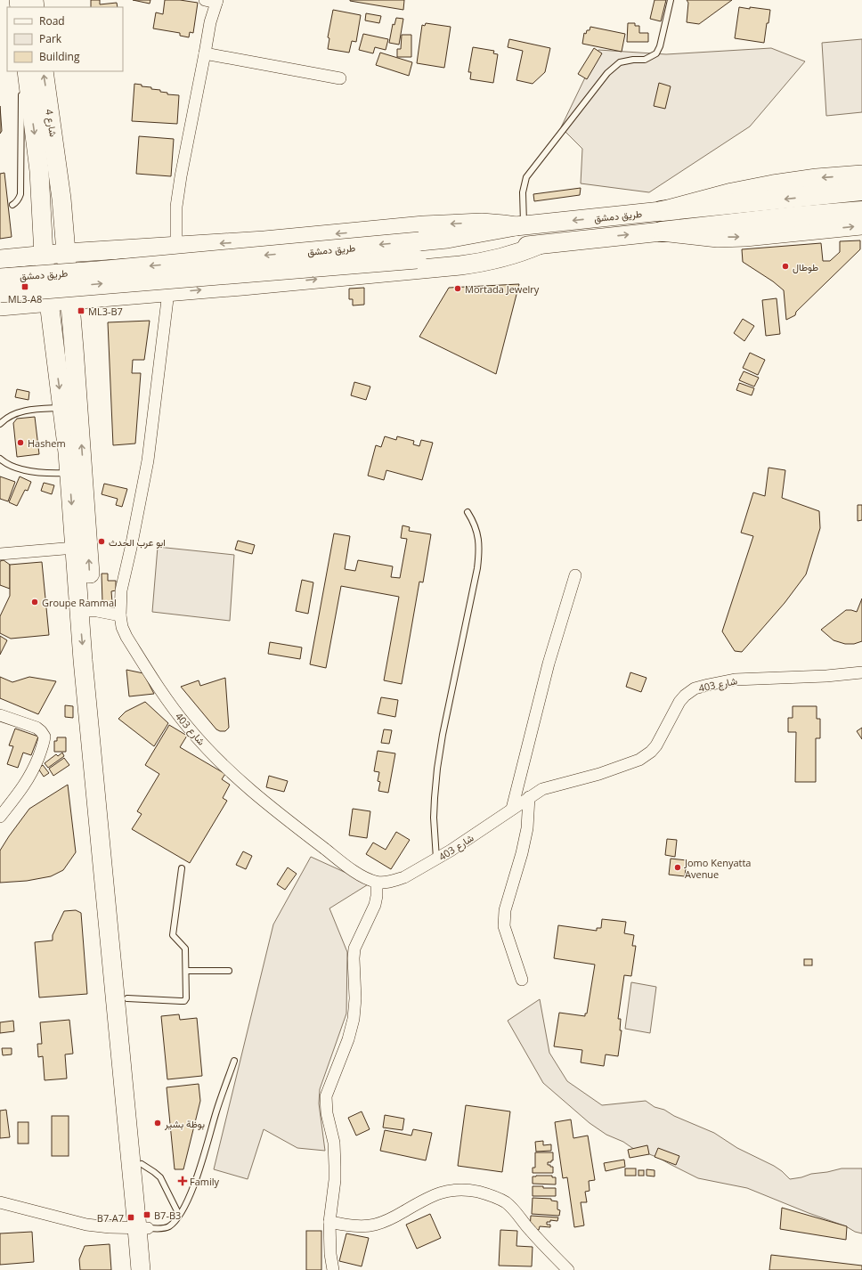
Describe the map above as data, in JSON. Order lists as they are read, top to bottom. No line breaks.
{"streets":{"highway":["شارع 4","طريق دمشق"],"street":["شارع 403"]},"places":{"other":["طوطال","Mortada Jewelry","Hashem","ابو عرب الحدث","Groupe Rammal","Jomo Kenyatta Avenue","بوظة بشير"],"transit":["ML3-A8","ML3-B7","B7-B3","B7-A7"],"health":["Family"]},"legend":["Road","Park","Building"]}
